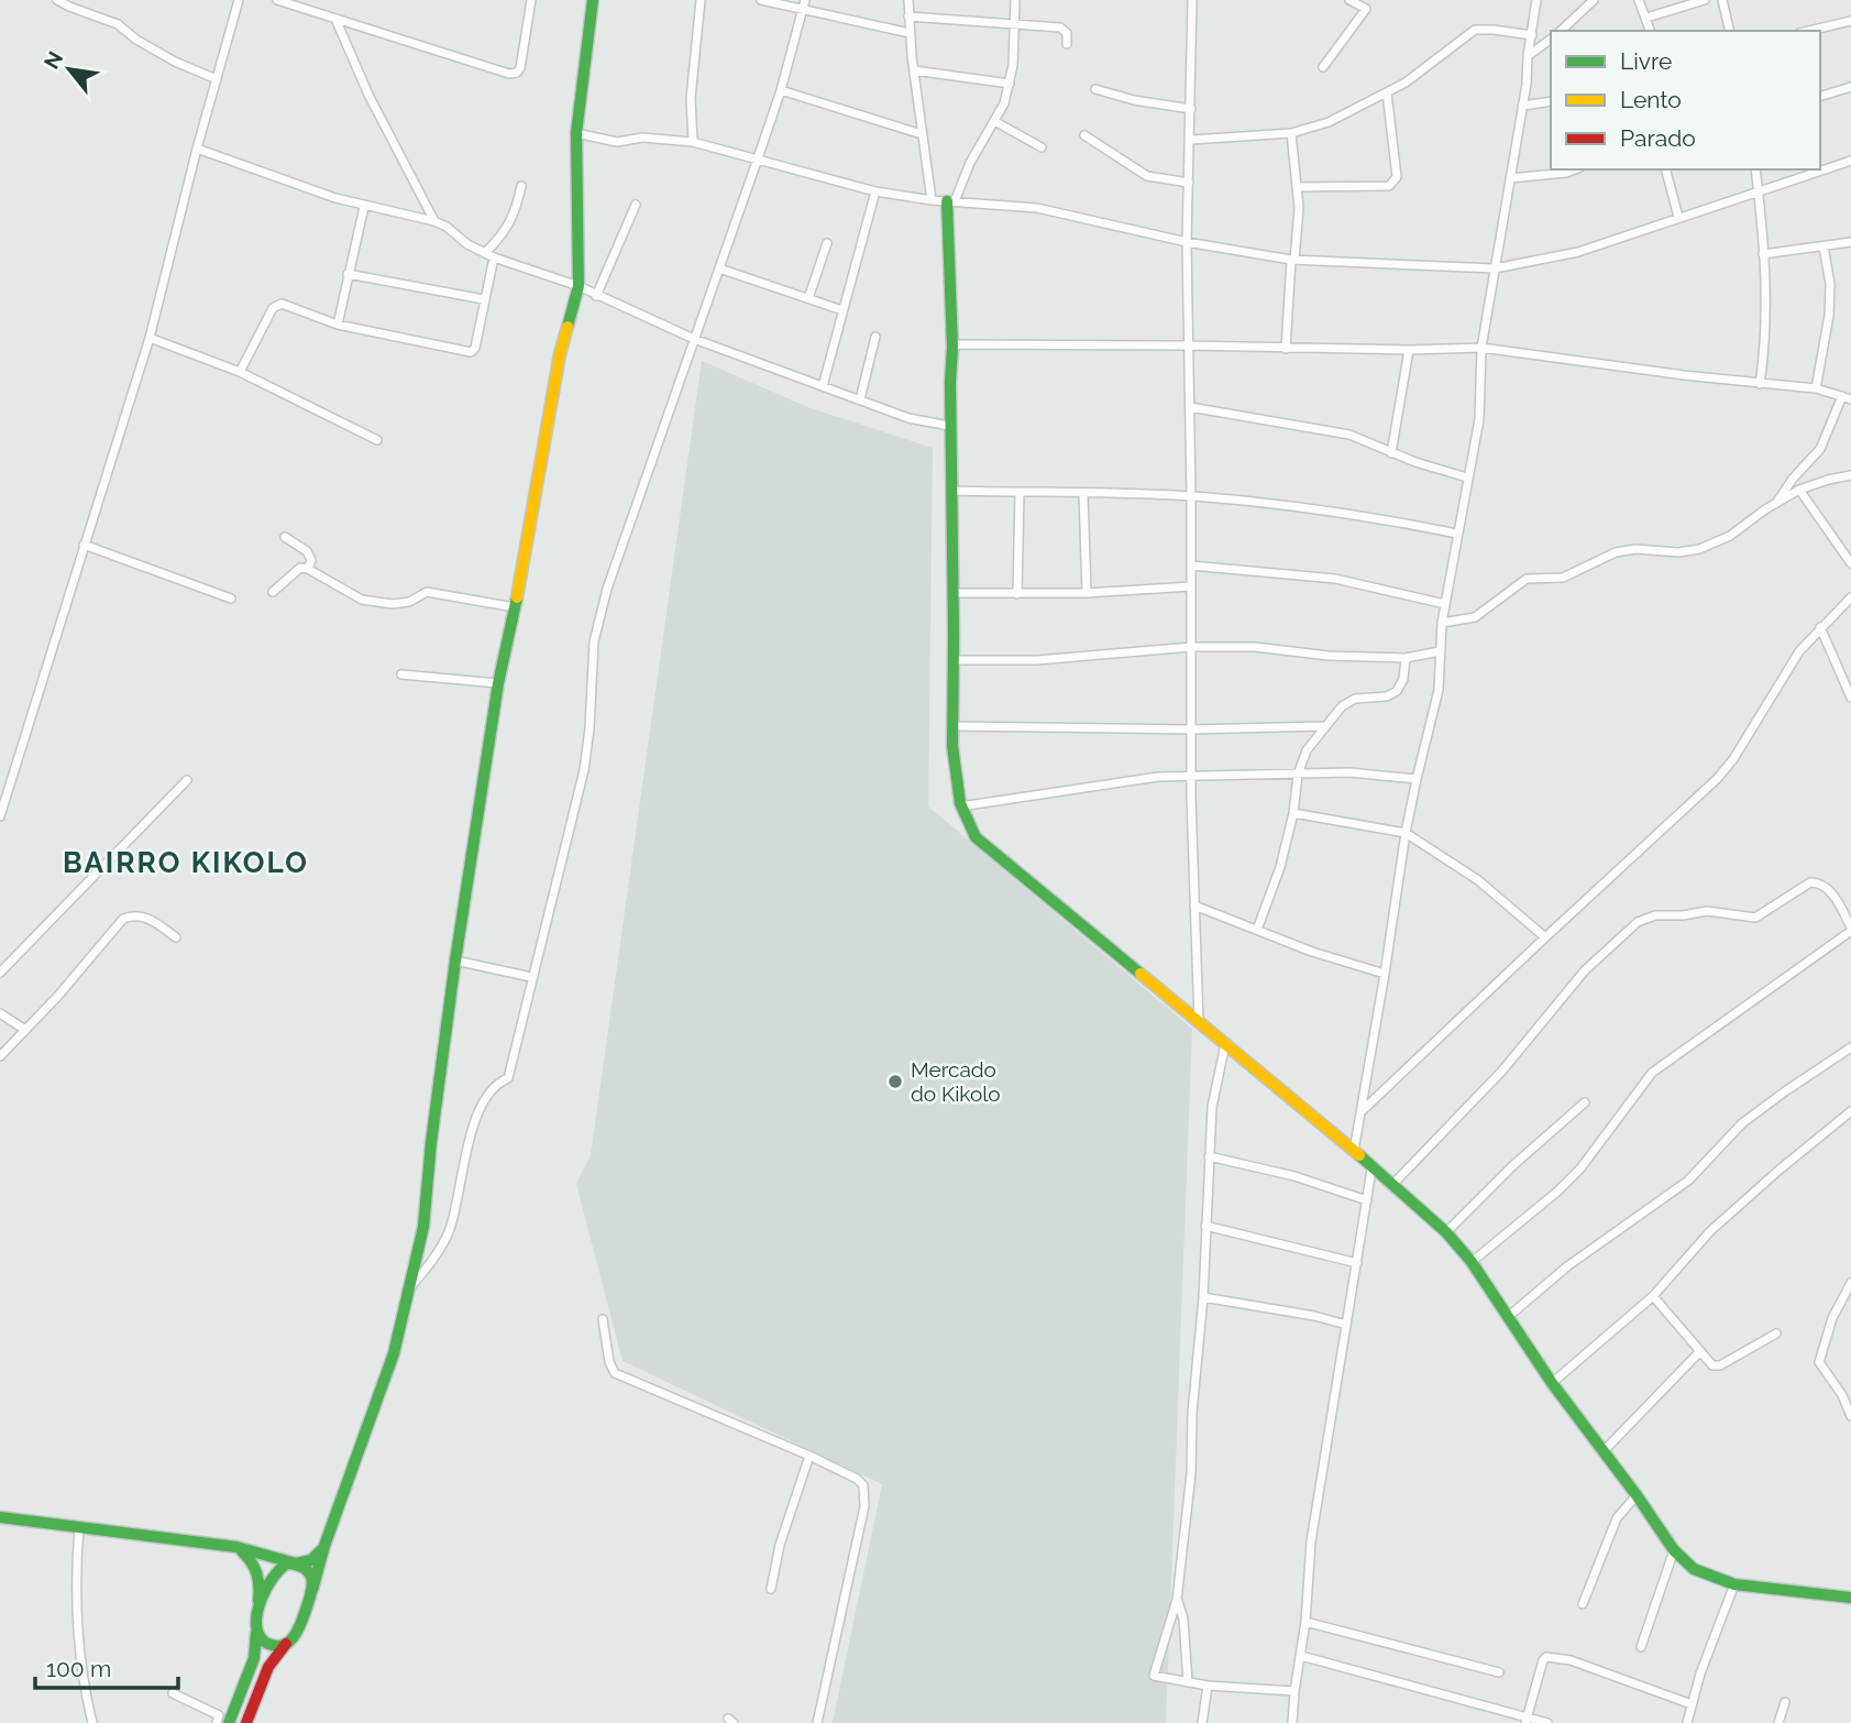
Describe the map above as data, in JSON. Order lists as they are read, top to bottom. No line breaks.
{"districts":["BAIRRO KIKOLO"],"places":["Mercado do Kikolo"],"legend":["Livre","Lento","Parado"],"scale_bar":"100 m","north":"top left"}
